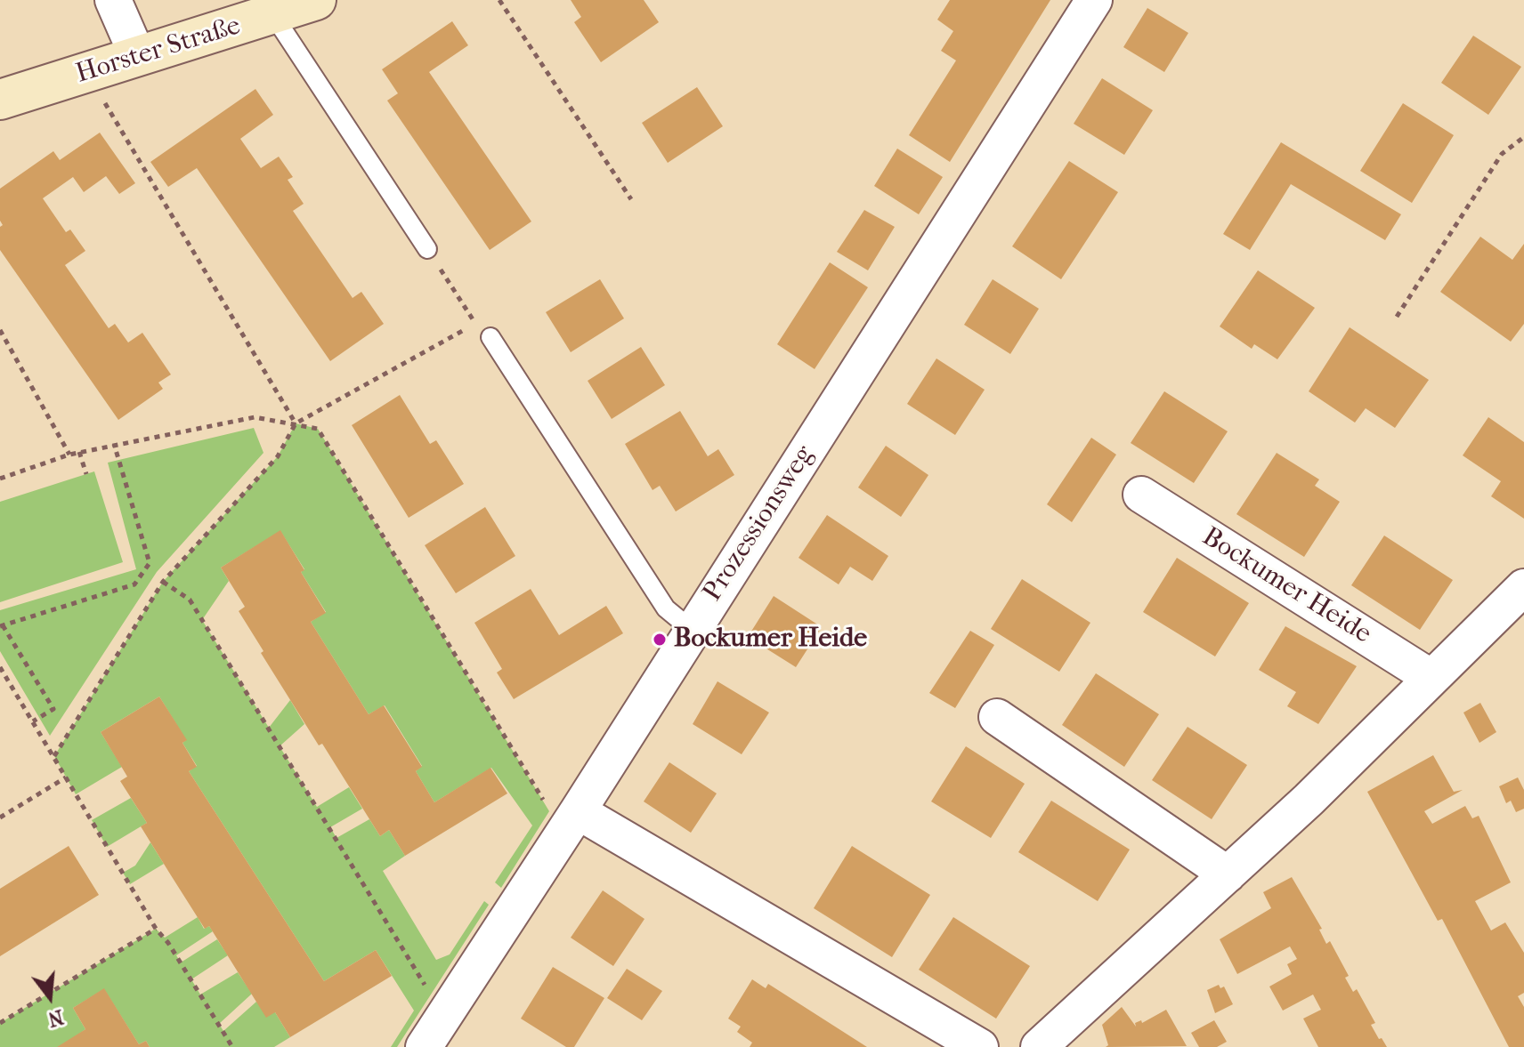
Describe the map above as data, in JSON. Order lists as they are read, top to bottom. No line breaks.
{"streets":{"street":["Horster Straße","Prozessionsweg","Bockumer Heide"]},"places":["Bockumer Heide"],"north":"bottom"}
